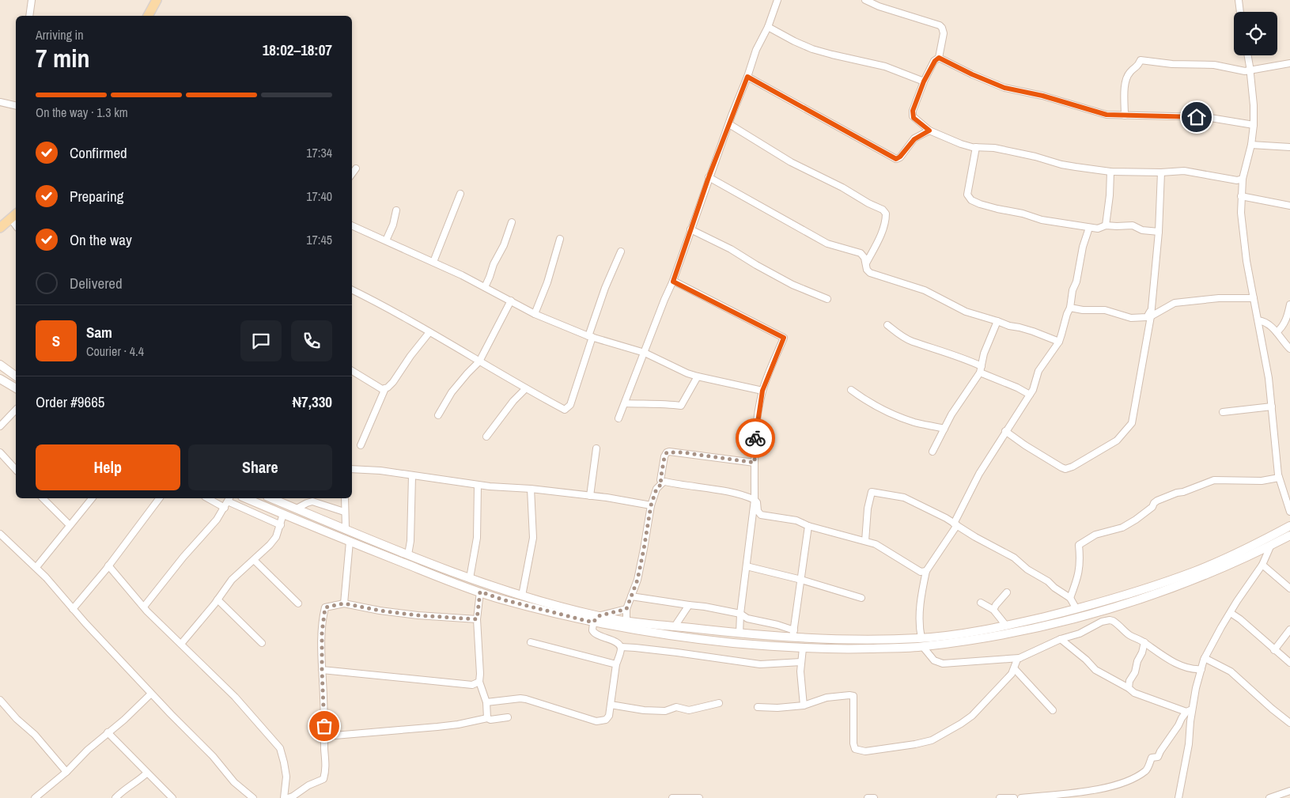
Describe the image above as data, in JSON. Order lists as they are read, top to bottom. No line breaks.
{"page":{"heading":["7 min","Arriving in","18:02–18:07"],"panel":["Sam","Courier · 4.4","Order #9665","₦7,330"],"bar":"On the way · 1.3 km","list":[["Confirmed","17:34"],["Preparing","17:40"],["On the way","17:45"],"Delivered"],"round":"S","buttons":["Help","Share"]}}
